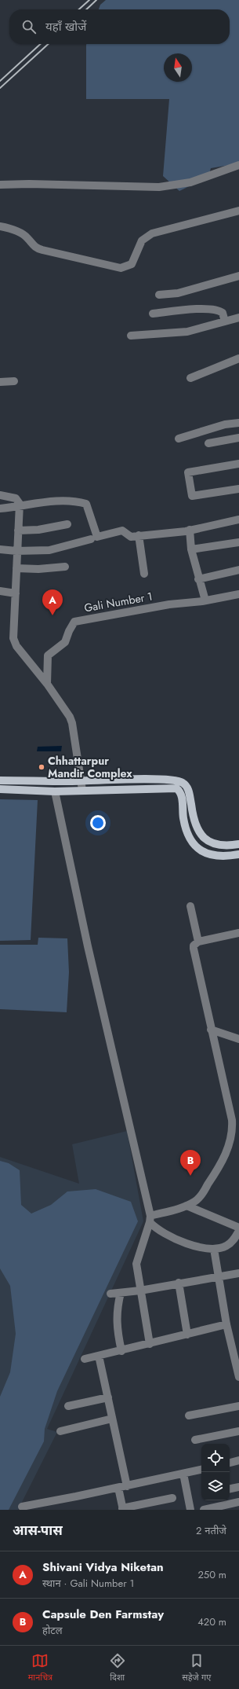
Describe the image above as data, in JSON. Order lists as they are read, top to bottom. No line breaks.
{"streets":{"street":["Gali Number 1"]},"places":["Chhattarpur Mandir Complex"],"north":"top","page":{"search":"यहाँ खोजें","pins":["A","B"],"heading":["आस-पास","2 नतीजे"],"list":[{"mark":"A","name":"Shivani Vidya Niketan","note":"स्थान · Gali Number 1","value":"250 m"},{"mark":"B","name":"Capsule Den Farmstay","note":"होटल","value":"420 m"}],"nav":["मानचित्र","दिशा","सहेजे गए"]}}
